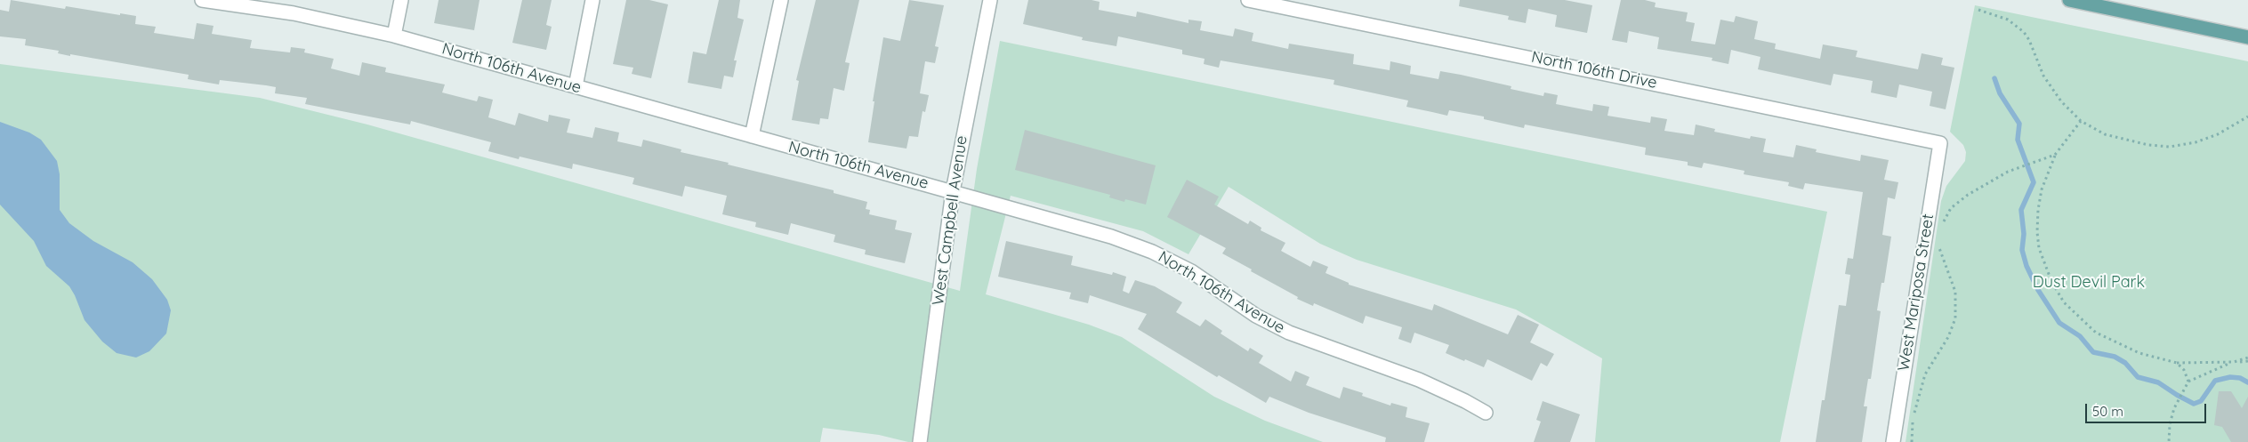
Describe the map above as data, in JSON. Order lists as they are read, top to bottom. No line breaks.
{"streets":{"street":["North 106th Avenue","North 106th Drive","West Campbell Avenue","West Mariposa Street"]},"crossings":[["North 106th Avenue","West Campbell Avenue"],["North 106th Drive","West Mariposa Street"]],"parks":["Dust Devil Park"],"scale_bar":"50 m"}
